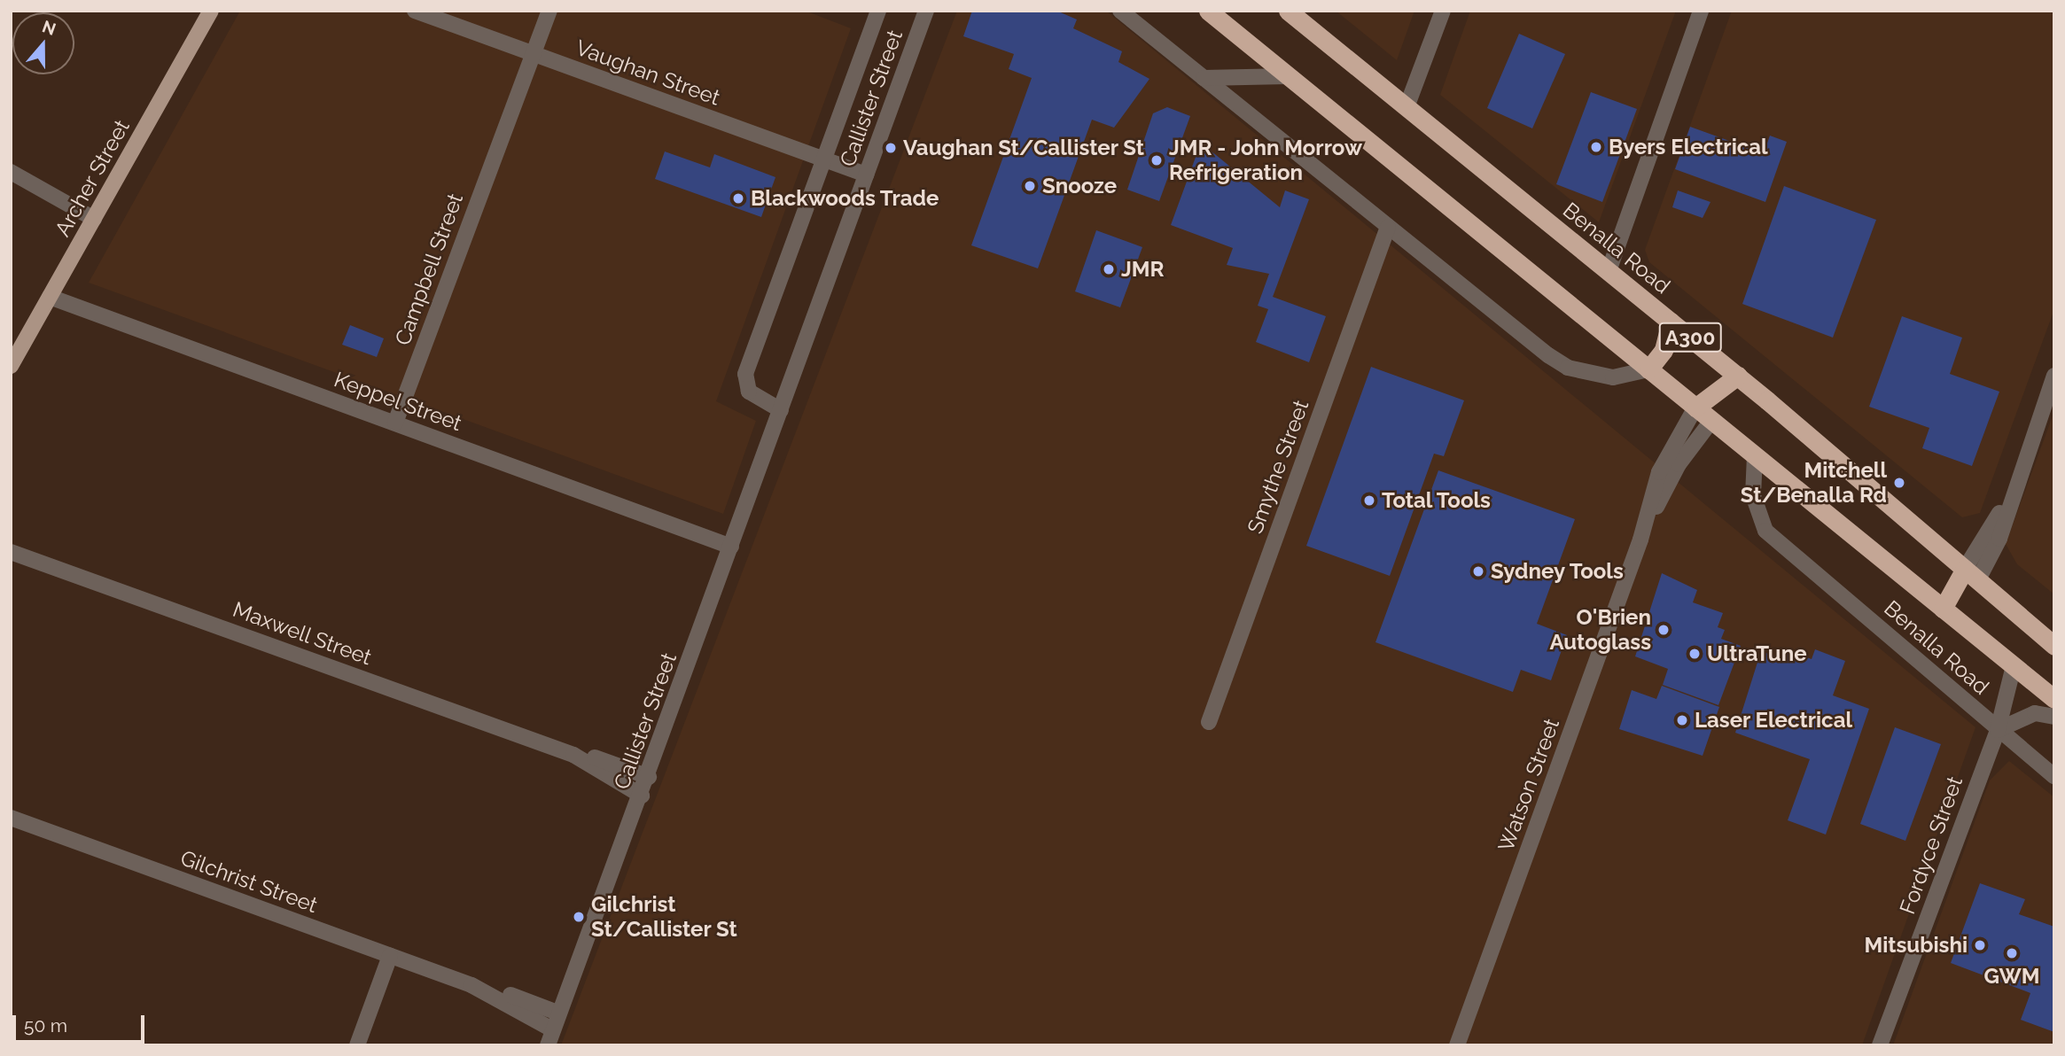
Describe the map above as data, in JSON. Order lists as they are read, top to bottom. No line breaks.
{"streets":{"highway":["Benalla Road","A300"],"main road":["Archer Street"],"street":["Vaughan Street","Callister Street","Campbell Street","Keppel Street","Smythe Street","Maxwell Street","Watson Street","Fordyce Street","Gilchrist Street"]},"crossings":[["Vaughan Street","Callister Street"],["Vaughan Street","Campbell Street"],["Callister Street","Keppel Street"],["Callister Street","Maxwell Street"],["Callister Street","Gilchrist Street"],["Archer Street","Keppel Street"],["Benalla Road","Watson Street"],["Benalla Road","Fordyce Street"],["Campbell Street","Keppel Street"]],"places":["Byers Electrical","Vaughan St/Callister St","JMR - John Morrow Refrigeration","Snooze","Blackwoods Trade","JMR","Mitchell St/Benalla Rd","Total Tools","Sydney Tools","O'Brien Autoglass","UltraTune","Laser Electrical","Gilchrist St/Callister St","Mitsubishi","GWM"],"scale_bar":"50 m","north":"top"}
